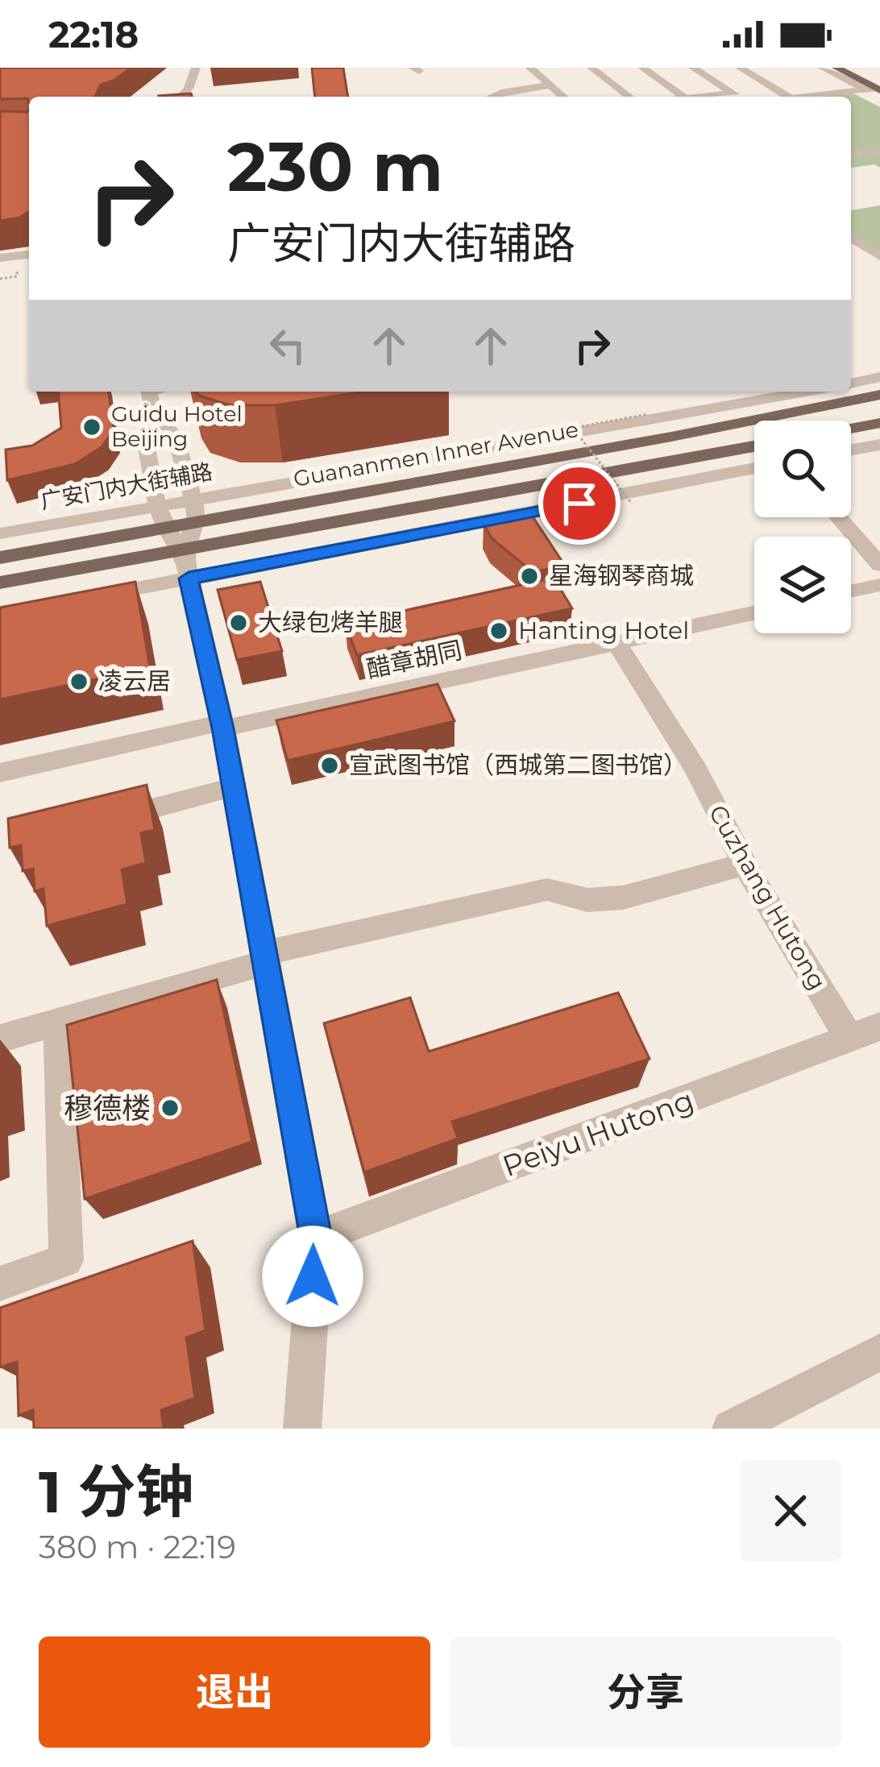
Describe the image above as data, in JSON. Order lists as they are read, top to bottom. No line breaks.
{"streets":{"main road":["Guananmen Inner Avenue"],"street":["广安门内大街辅路","醋章胡同","Cuzhang Hutong","Peiyu Hutong"]},"crossings":[["Guananmen Inner Avenue","广安门内大街辅路"],["醋章胡同","Cuzhang Hutong"],["Cuzhang Hutong","Peiyu Hutong"]],"places":["Guidu Hotel Beijing","星海钢琴商城","大绿包烤羊腿","Hanting Hotel","凌云居","宣武图书馆（西城第二图书馆）","穆德楼"],"page":{"status":"22:18","turn":["230 m","广安门内大街辅路"],"heading":["1 分钟","380 m · 22:19"],"buttons":["退出","分享"]}}
